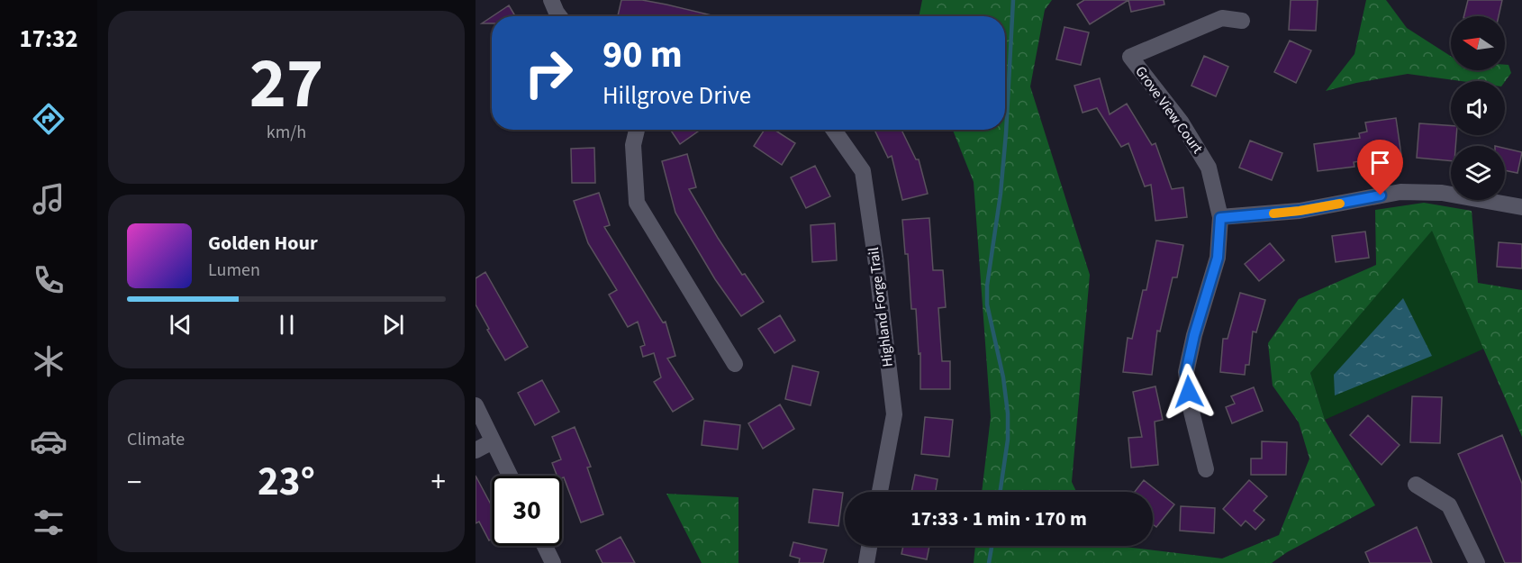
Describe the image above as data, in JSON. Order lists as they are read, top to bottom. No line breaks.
{"streets":{"street":["Grove View Court","Highland Forge Trail"]},"north":"left","page":{"tabs":"17:32","tile":[["27","km/h"],"Climate"],"turn":["90 m","Hillgrove Drive"],"song":["Golden Hour","Lumen"],"heat":["−","23°","+"],"limit":"30","trip":"17:33 · 1 min · 170 m"}}
